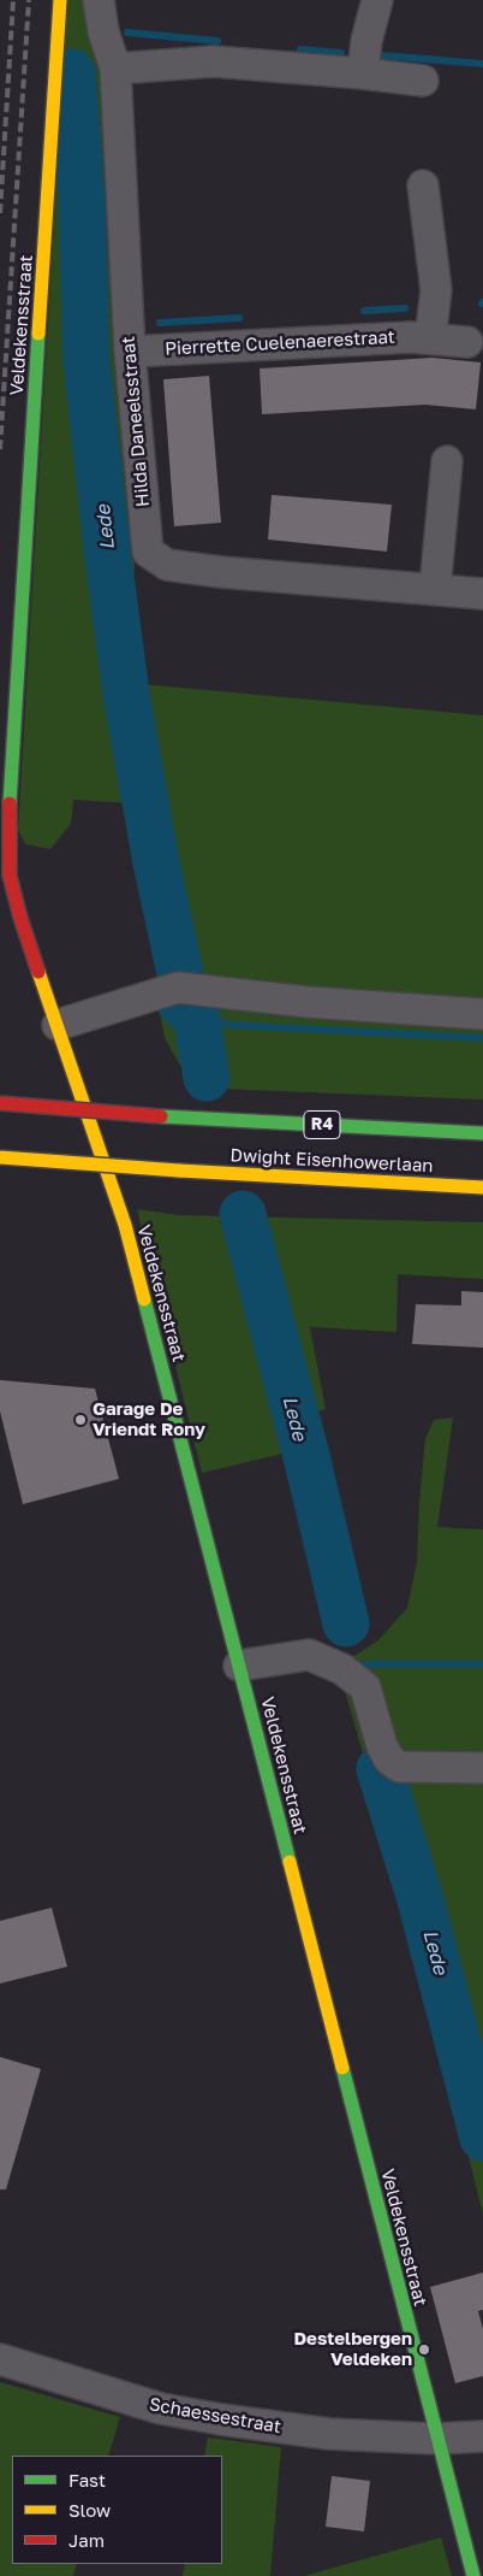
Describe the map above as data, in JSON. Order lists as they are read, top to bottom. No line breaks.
{"streets":{"main road":["Veldekensstraat","R4","Dwight Eisenhowerlaan"],"street":["Pierrette Cuelenaerestraat","Hilda Daneelsstraat","Schaessestraat"]},"crossings":[["Veldekensstraat","Schaessestraat"],["Pierrette Cuelenaerestraat","Hilda Daneelsstraat"]],"water":["Lede"],"places":["Garage De Vriendt Rony","Destelbergen Veldeken"],"legend":["Fast","Slow","Jam"]}
